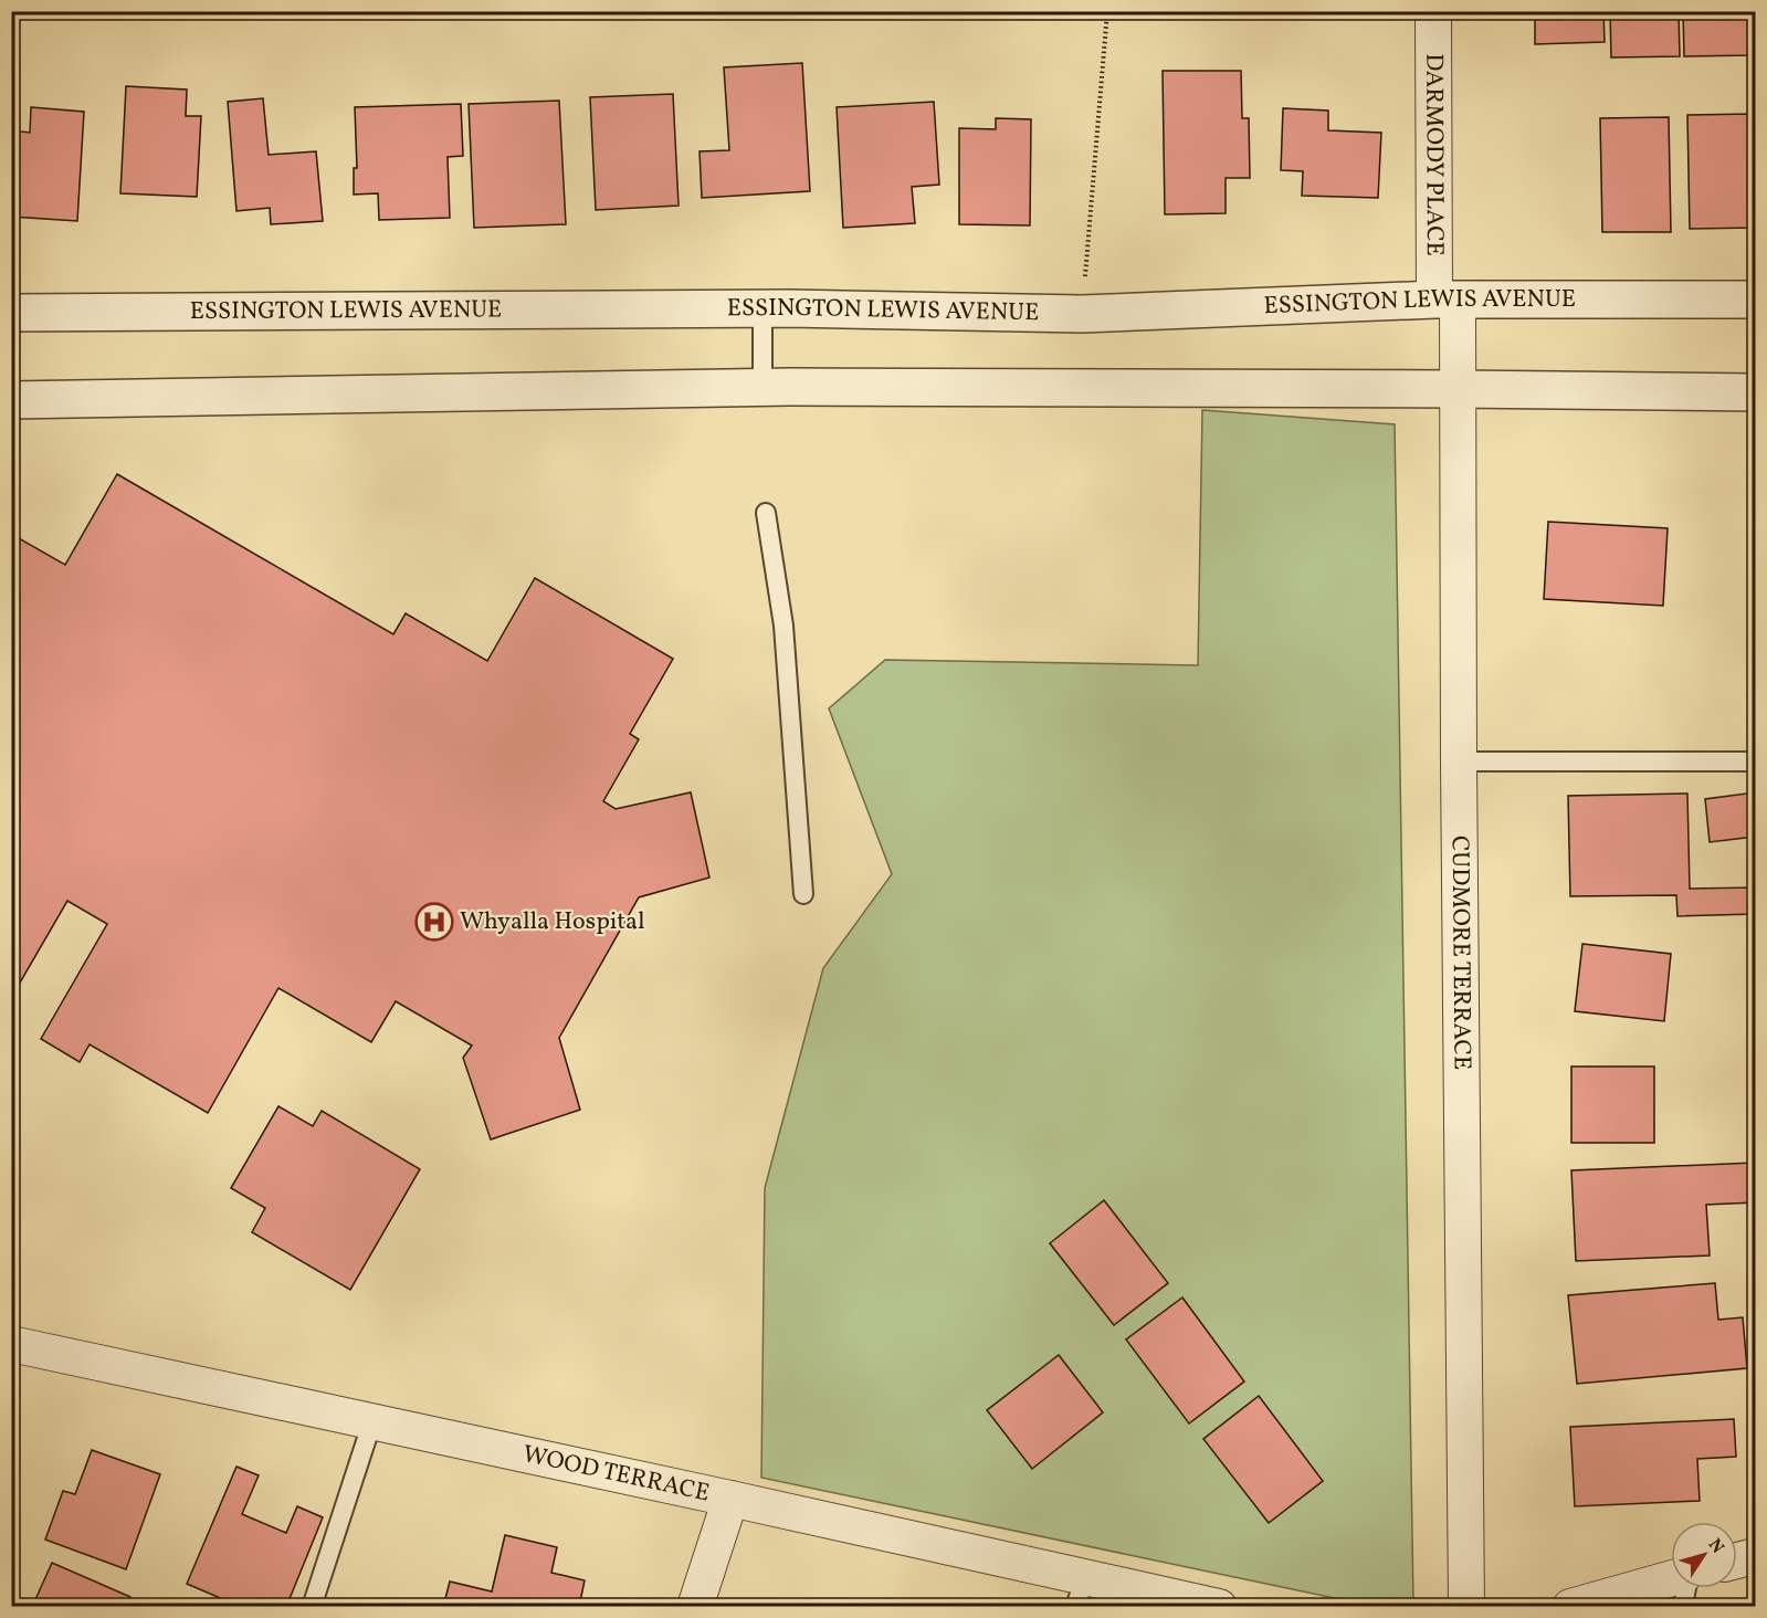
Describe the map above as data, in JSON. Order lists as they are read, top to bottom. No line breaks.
{"streets":{"street":["DARMODY PLACE","ESSINGTON LEWIS AVENUE","CUDMORE TERRACE","WOOD TERRACE"]},"crossings":[["DARMODY PLACE","ESSINGTON LEWIS AVENUE"],["DARMODY PLACE","CUDMORE TERRACE"],["ESSINGTON LEWIS AVENUE","CUDMORE TERRACE"]],"places":{"hospital":["Whyalla Hospital"]},"north":"top right"}
